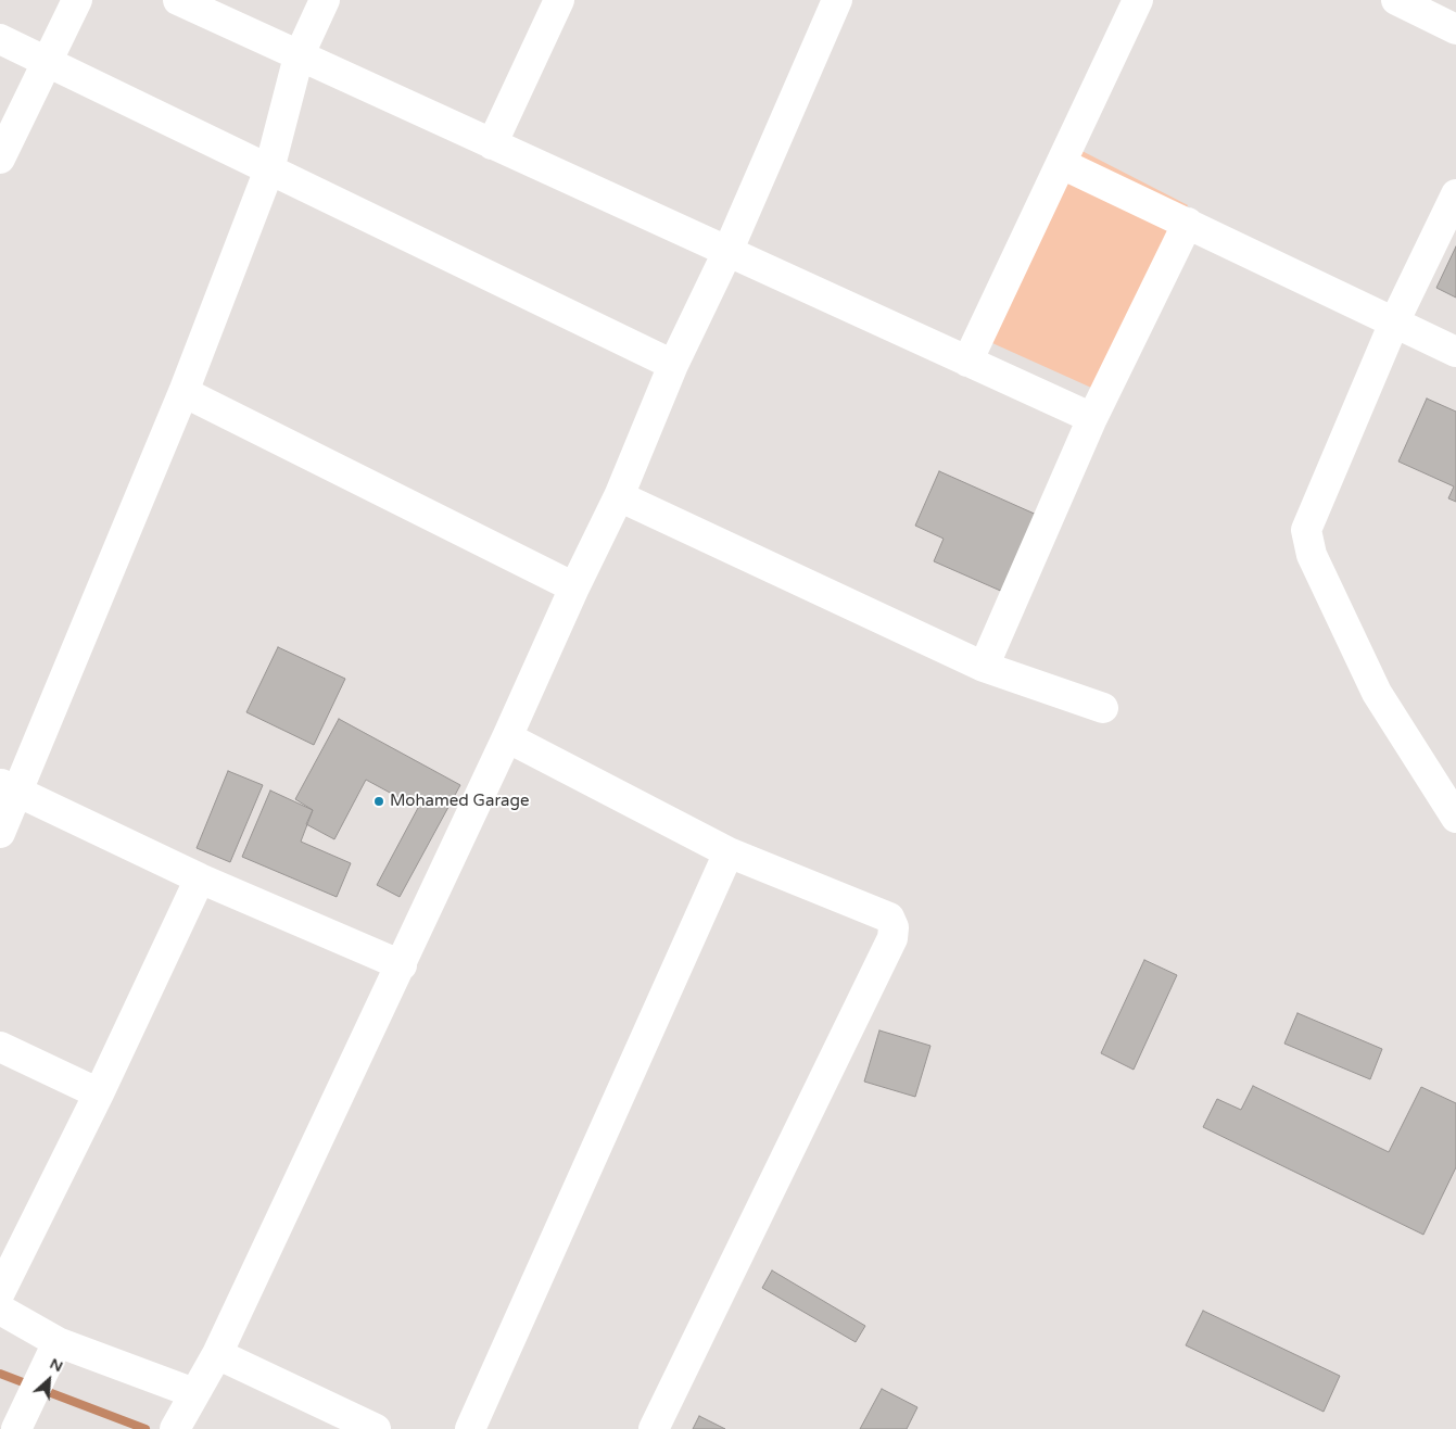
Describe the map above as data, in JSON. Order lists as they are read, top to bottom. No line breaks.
{"places":["Mohamed Garage"],"north":"top right"}
